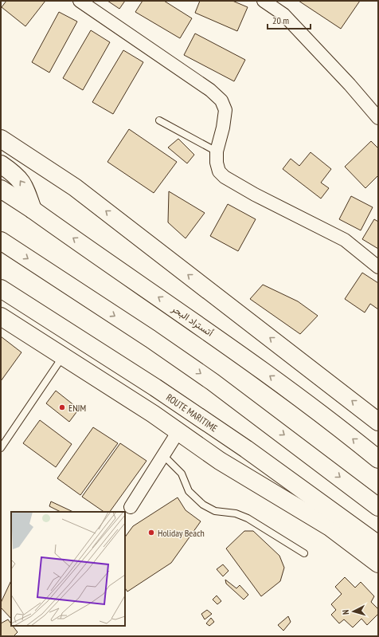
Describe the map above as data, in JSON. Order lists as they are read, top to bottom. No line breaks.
{"streets":{"main road":["أتستراد البحر","ROUTE MARITIME"]},"places":["ENJM","Holiday Beach"],"scale_bar":"20 m","north":"left"}
